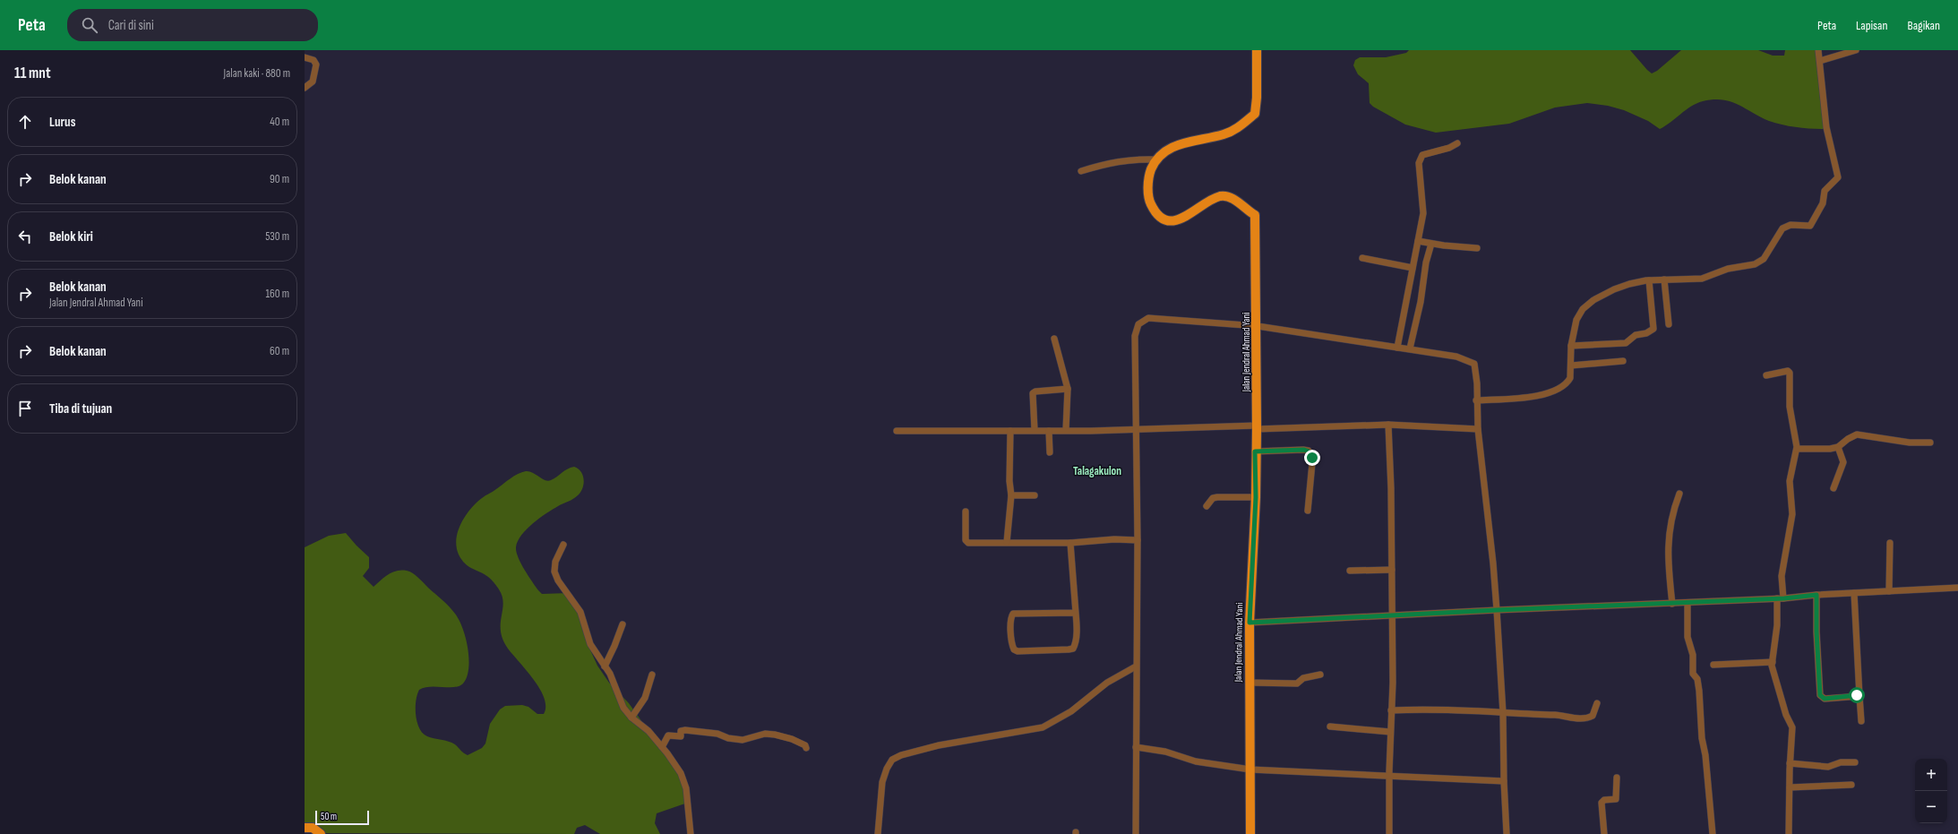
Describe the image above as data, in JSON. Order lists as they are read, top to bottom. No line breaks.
{"streets":{"main road":["Jalan Jendral Ahmad Yani"]},"districts":["Talagakulon"],"scale_bar":"50 m","page":{"header":"Peta","search":"Cari di sini","nav":["Peta","Lapisan","Bagikan"],"heading":["11 mnt","Jalan kaki · 880 m"],"list":[["Lurus","40 m"],["Belok kanan","90 m"],["Belok kiri","530 m"],["Belok kanan","Jalan Jendral Ahmad Yani","160 m"],["Belok kanan","60 m"],"Tiba di tujuan"],"map_buttons":["+","−"],"scale":"50 m"}}
